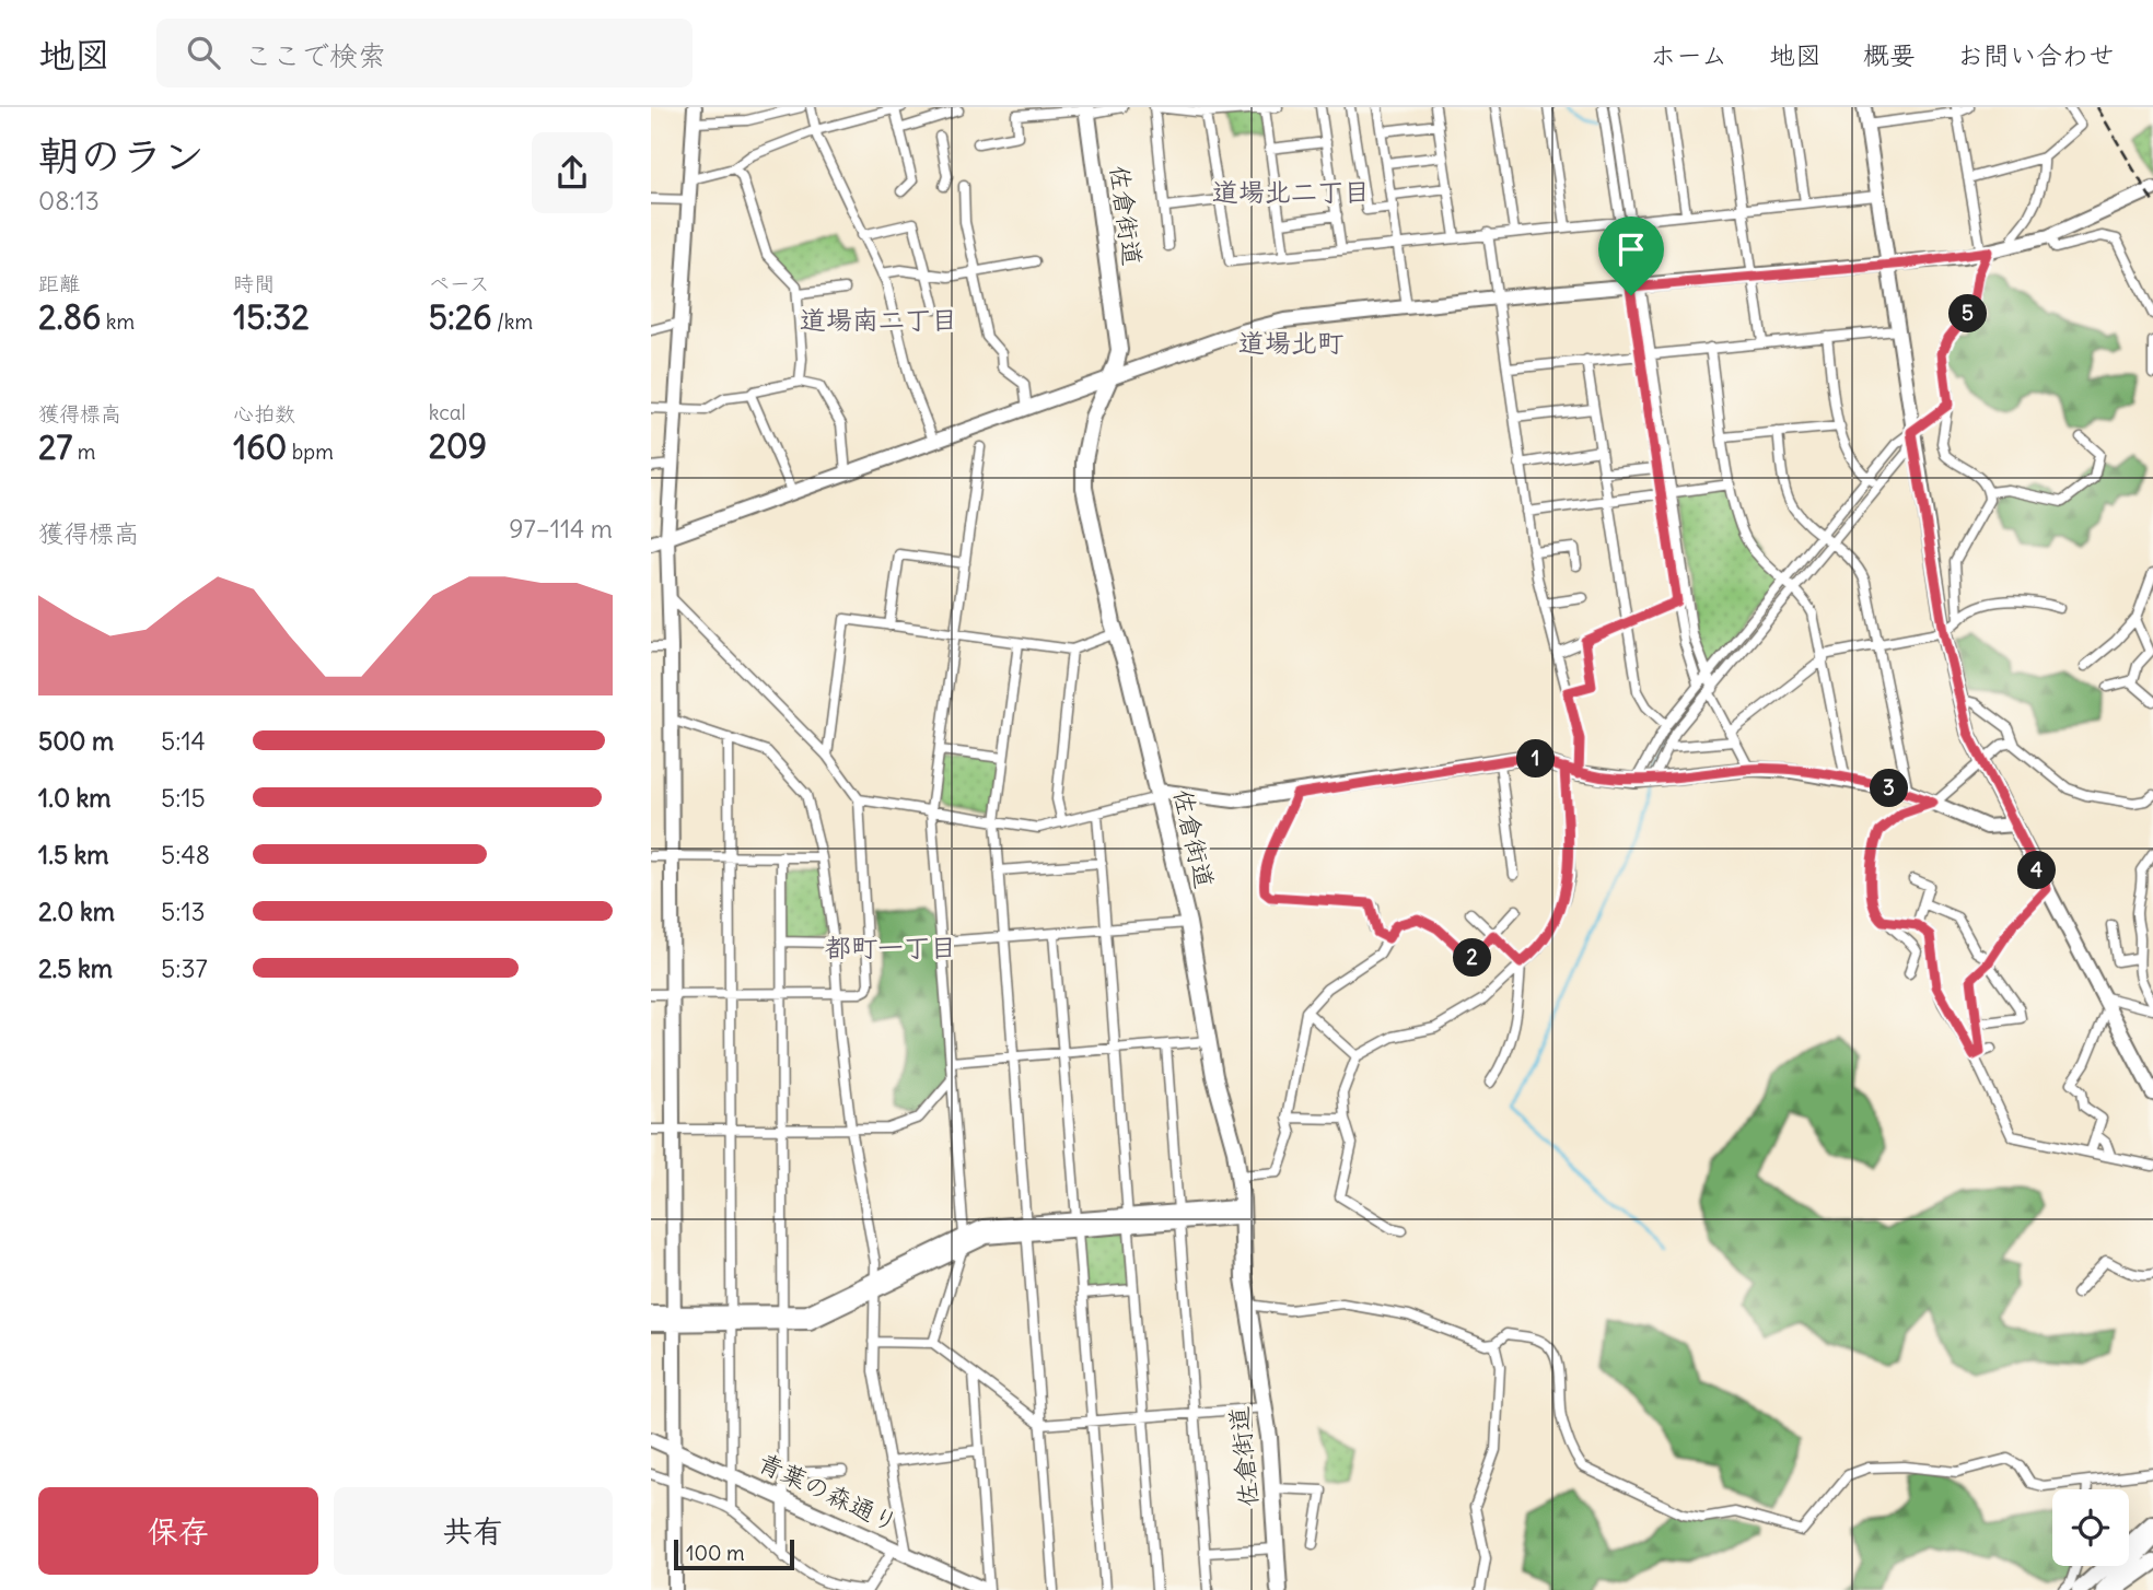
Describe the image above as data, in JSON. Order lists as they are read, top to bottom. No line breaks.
{"streets":{"highway":["佐倉街道"],"street":["青葉の森通り"]},"districts":["道場北二丁目","道場南二丁目","道場北町","都町一丁目"],"scale_bar":"100 m","page":{"header":"地図","search":"ここで検索","nav":["ホーム","地図","概要","お問い合わせ"],"heading":["朝のラン","08:13"],"stats":[["距離","2.86 km"],["時間","15:32"],["ペース","5:26 /km"],["獲得標高","27 m"],["心拍数","160 bpm"],["kcal","209"]],"pins":["5","1","3","4","2"],"chart":["獲得標高","97–114 m"],"list":[{"name":"500 m","note":"5:14"},{"name":"1.0 km","note":"5:15"},{"name":"1.5 km","note":"5:48"},{"name":"2.0 km","note":"5:13"},{"name":"2.5 km","note":"5:37"}],"buttons":["保存","共有"],"scale":"100 m"}}
